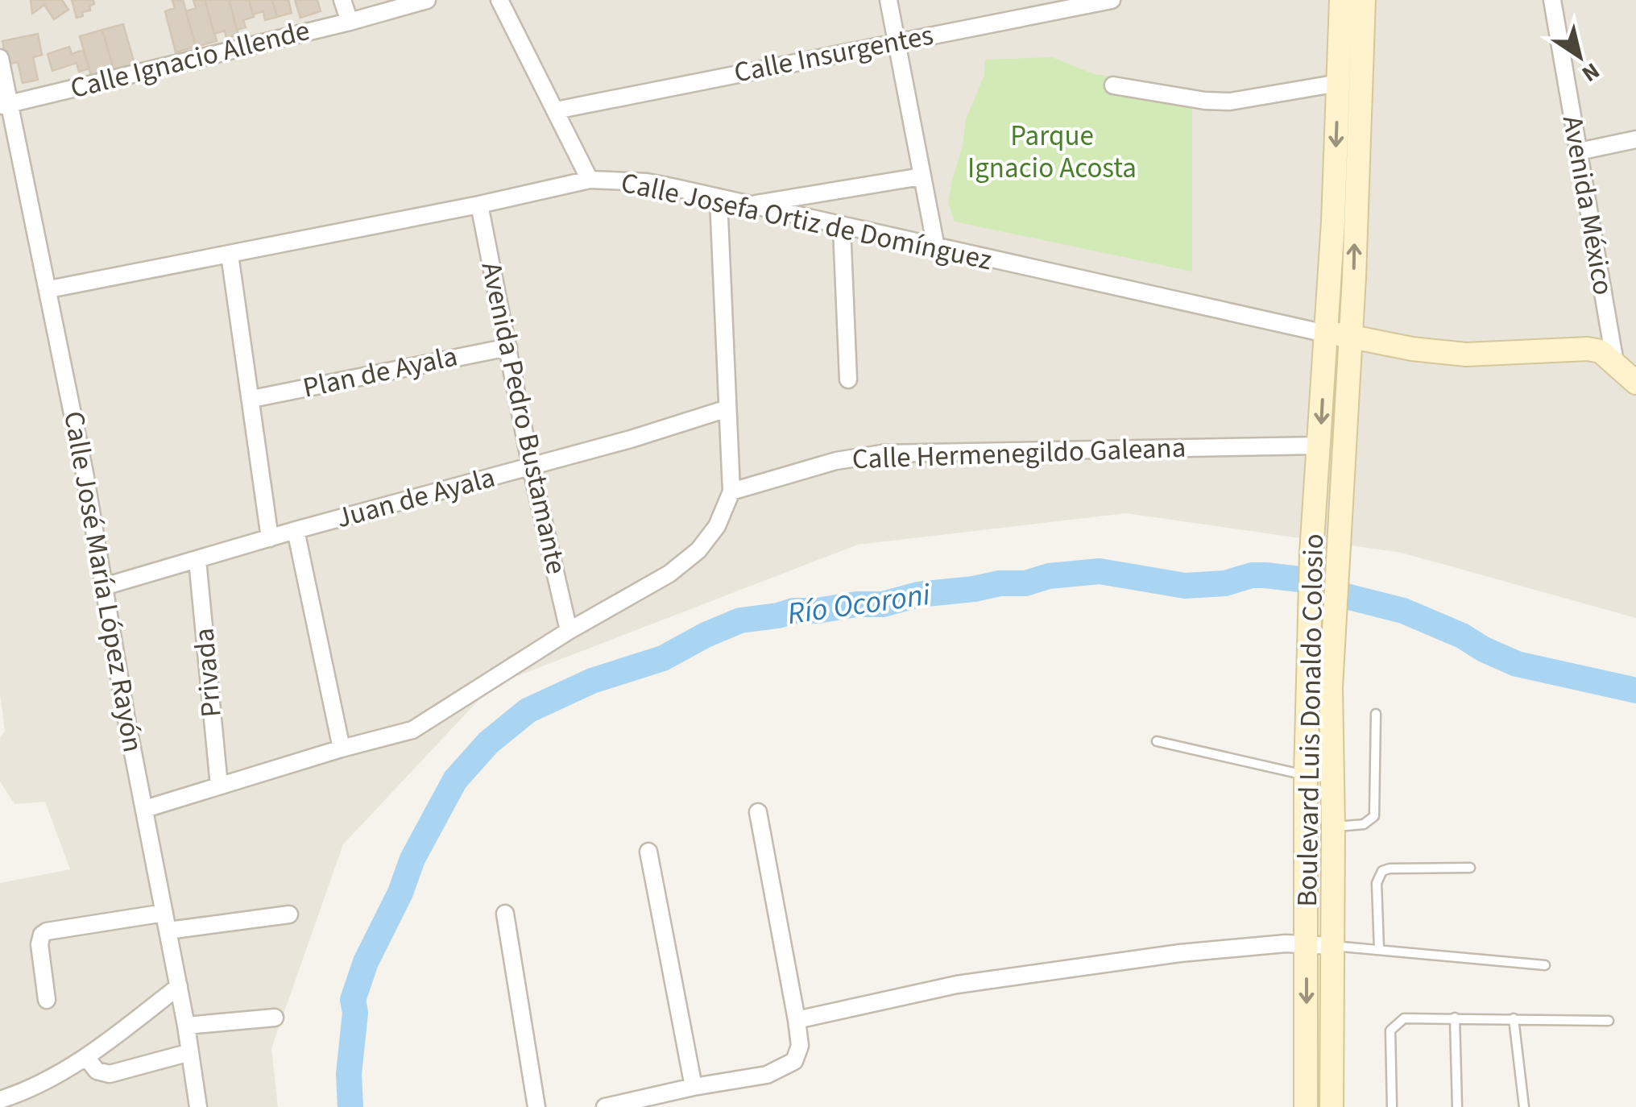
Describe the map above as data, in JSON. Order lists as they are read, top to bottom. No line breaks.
{"streets":{"main road":["Boulevard Luis Donaldo Colosio"],"street":["Calle Insurgentes","Calle Ignacio Allende","Avenida México","Calle Josefa Ortiz de Domínguez","Plan de Ayala","Avenida Pedro Bustamante","Calle Hermenegildo Galeana","Juan de Ayala","Calle José María López Rayón","Privada"]},"crossings":[["Calle Ignacio Allende","Calle José María López Rayón"],["Calle Josefa Ortiz de Domínguez","Avenida Pedro Bustamante"],["Calle Josefa Ortiz de Domínguez","Calle José María López Rayón"],["Calle Josefa Ortiz de Domínguez","Boulevard Luis Donaldo Colosio"],["Plan de Ayala","Avenida Pedro Bustamante"],["Avenida Pedro Bustamante","Juan de Ayala"],["Calle Hermenegildo Galeana","Boulevard Luis Donaldo Colosio"],["Juan de Ayala","Calle José María López Rayón"],["Juan de Ayala","Privada"]],"water":["Río Ocoroni"],"parks":["Parque Ignacio Acosta"],"north":"bottom right"}
